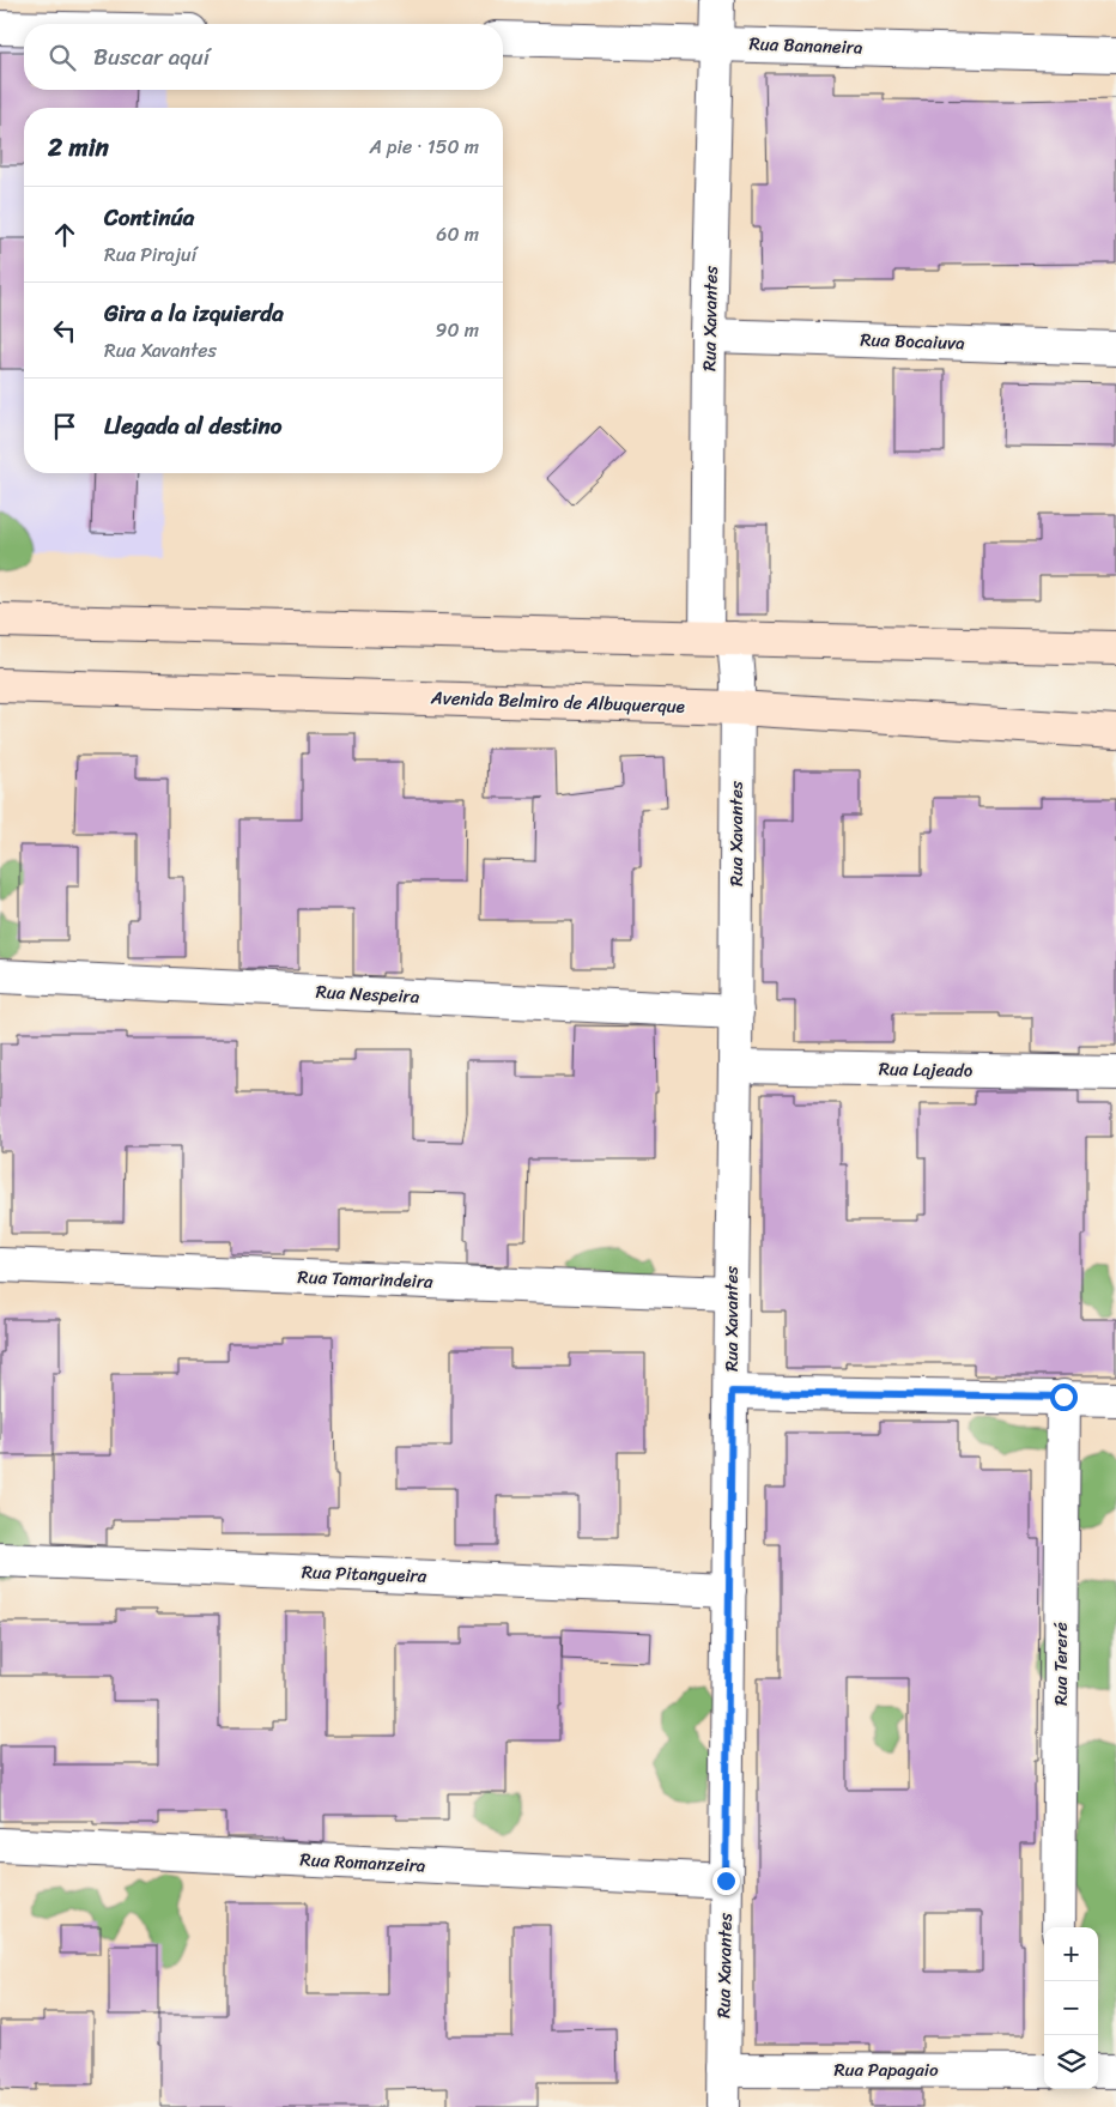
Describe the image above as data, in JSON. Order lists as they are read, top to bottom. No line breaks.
{"streets":{"main road":["Avenida Belmiro de Albuquerque"],"street":["Rua Bananeira","Rua Xavantes","Rua Bocaiuva","Rua Nespeira","Rua Lajeado","Rua Tamarindeira","Rua Pitangueira","Rua Tereré","Rua Romanzeira","Rua Papagaio"]},"crossings":[["Rua Bananeira","Rua Xavantes"],["Rua Xavantes","Rua Bocaiuva"],["Rua Xavantes","Avenida Belmiro de Albuquerque"],["Rua Xavantes","Rua Nespeira"],["Rua Xavantes","Rua Lajeado"],["Rua Xavantes","Rua Tamarindeira"],["Rua Xavantes","Rua Pitangueira"],["Rua Xavantes","Rua Romanzeira"],["Rua Xavantes","Rua Papagaio"]],"page":{"search":"Buscar aquí","heading":["2 min","A pie · 150 m"],"list":[["Continúa","Rua Pirajuí","60 m"],["Gira a la izquierda","Rua Xavantes","90 m"],"Llegada al destino"],"map_buttons":["+","−"]}}
